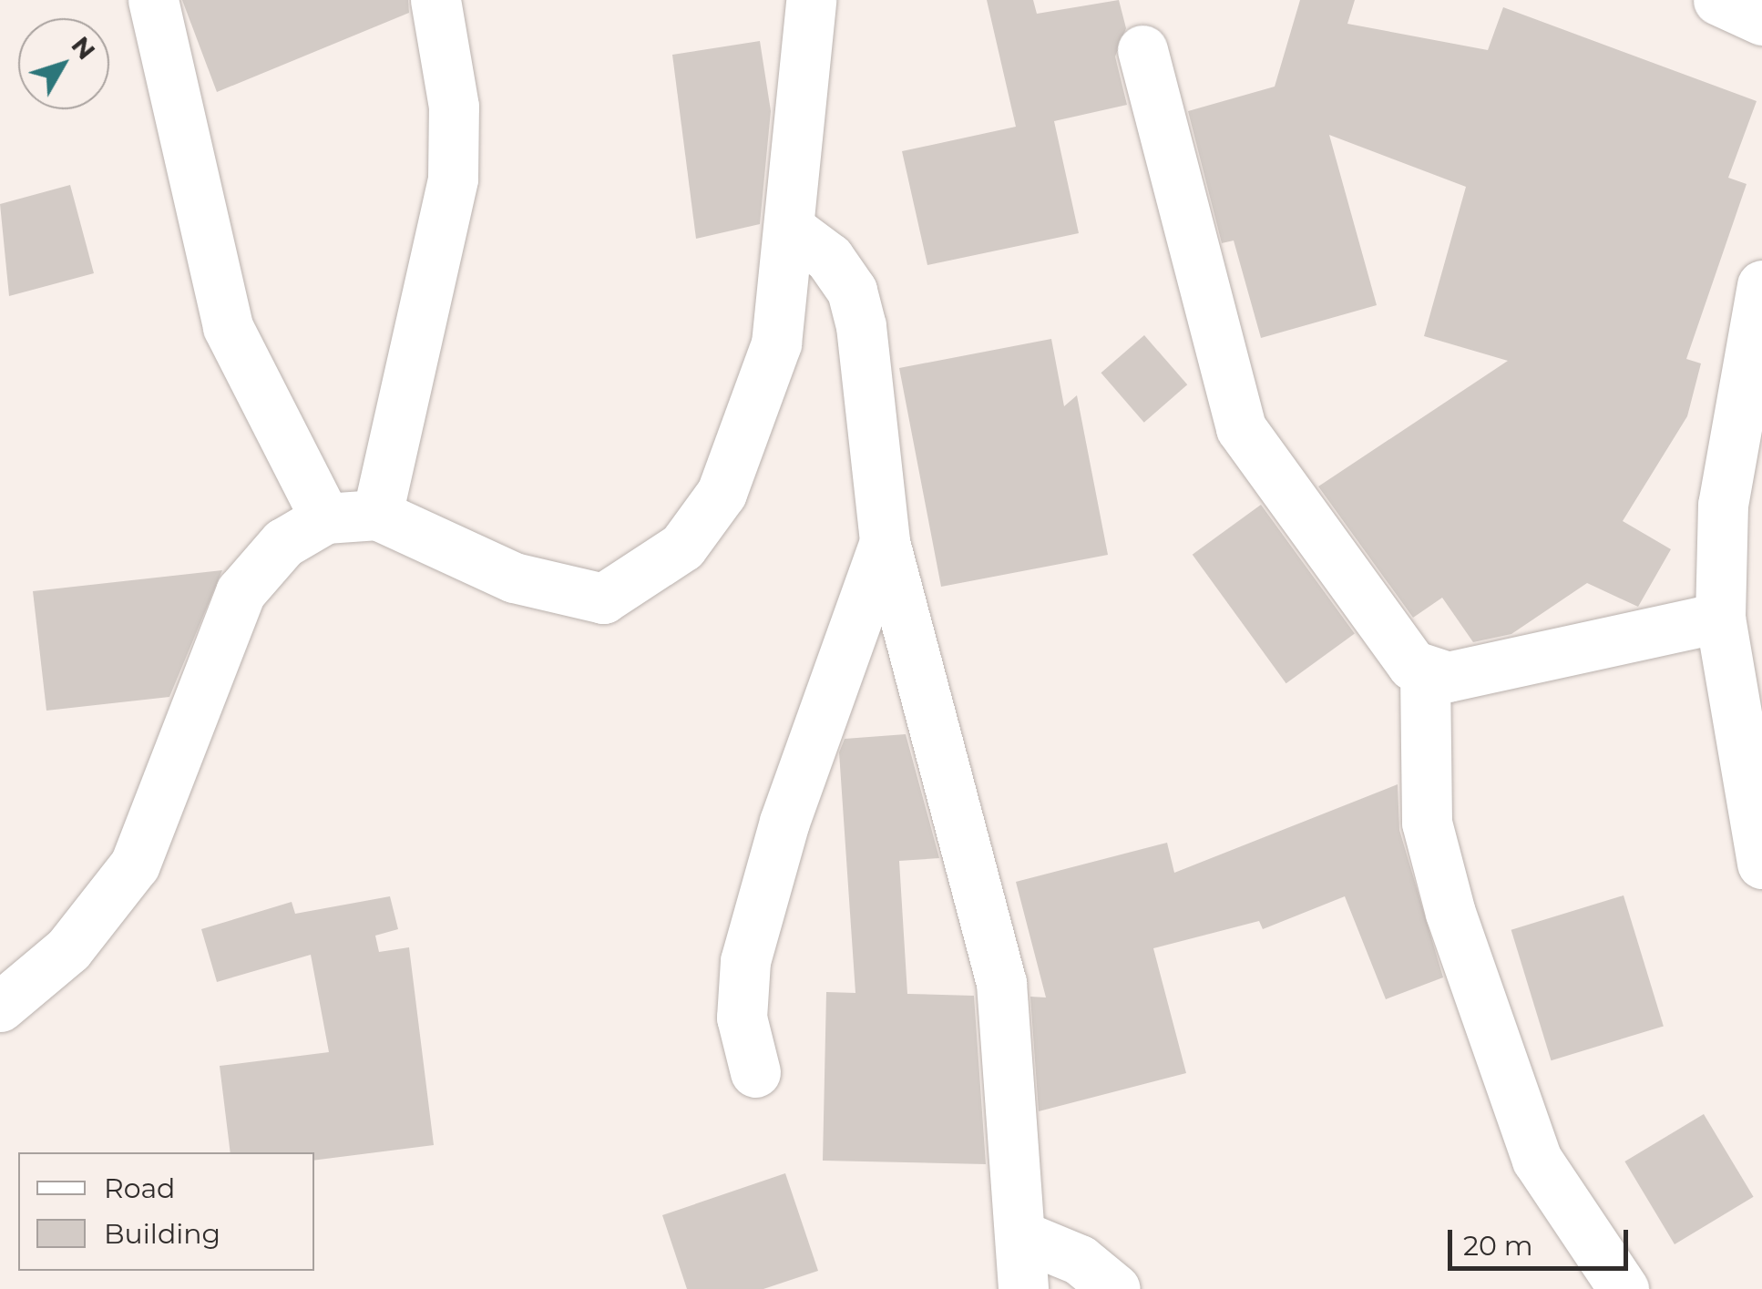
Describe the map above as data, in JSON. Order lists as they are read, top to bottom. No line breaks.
{"legend":["Road","Building"],"scale_bar":"20 m","north":"top right"}
